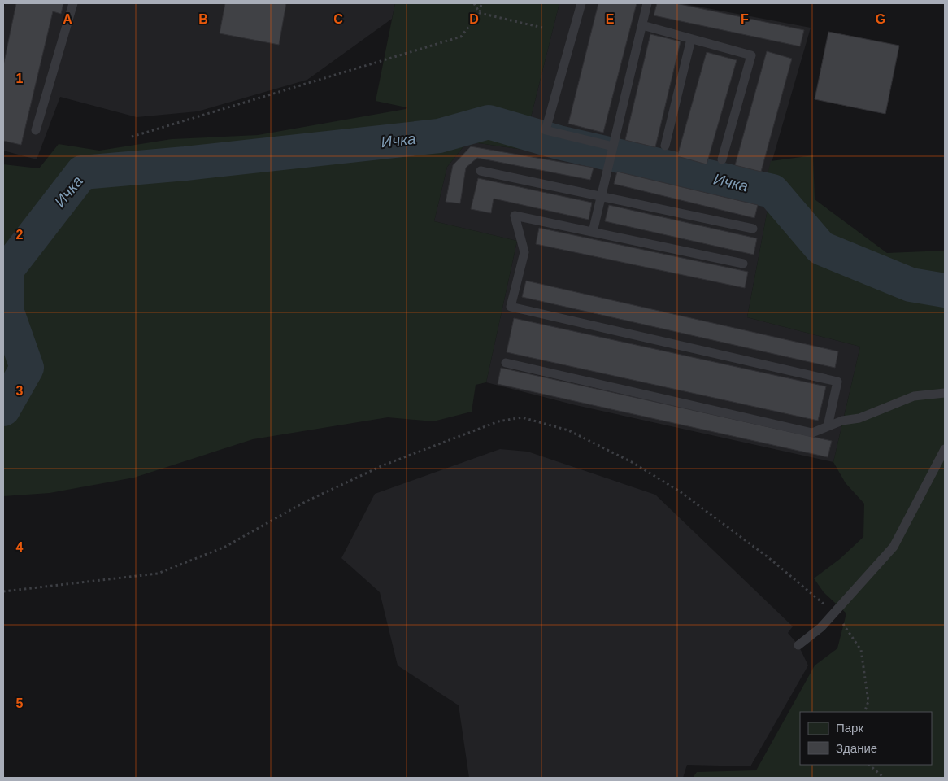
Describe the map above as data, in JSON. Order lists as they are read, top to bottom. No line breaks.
{"water":["Ичка"],"legend":["Парк","Здание"],"grid":{"columns":["A","B","C","D","E","F","G"],"rows":["1","2","3","4","5"]}}
